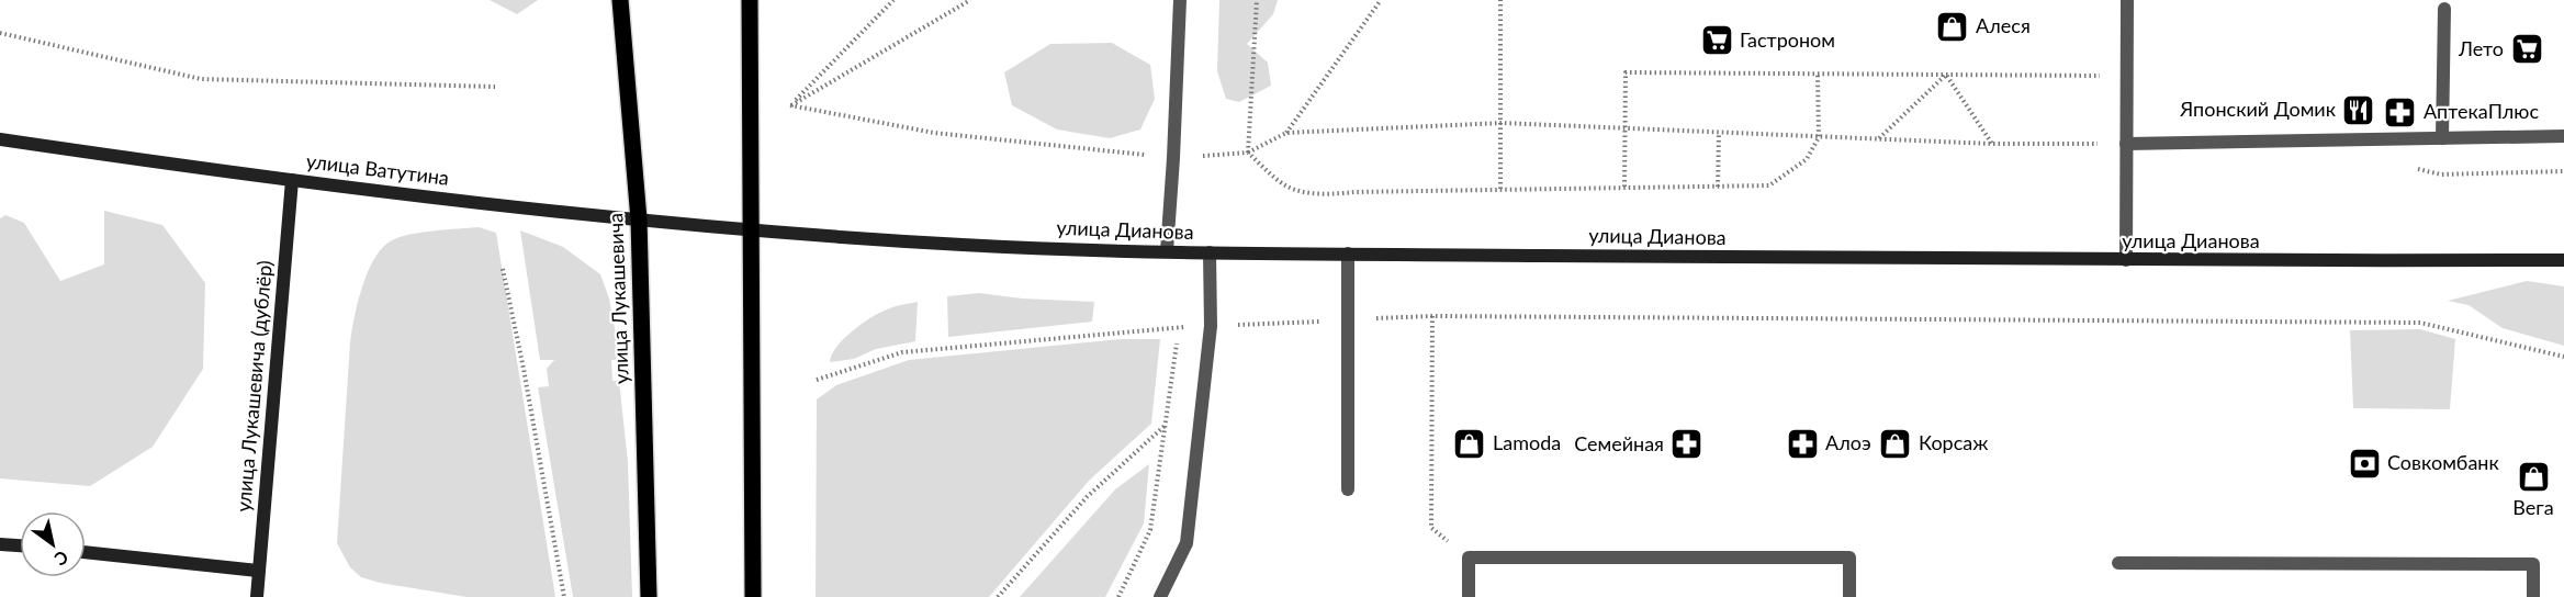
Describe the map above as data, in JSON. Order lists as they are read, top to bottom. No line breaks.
{"streets":{"main road":["улица Ватутина","улица Дианова","улица Лукашевича","улица Лукашевича (дублёр)"]},"crossings":[["улица Ватутина","улица Дианова"],["улица Ватутина","улица Лукашевича"],["улица Ватутина","улица Лукашевича (дублёр)"]],"places":{"shop":["Алеся","Lamoda","Корсаж","Вега"],"supermarket":["Гастроном","Лето"],"restaurant":["Японский Домик"],"pharmacy":["АптекаПлюс","Алоэ","Семейная"],"bank":["Совкомбанк"]},"north":"bottom right"}
